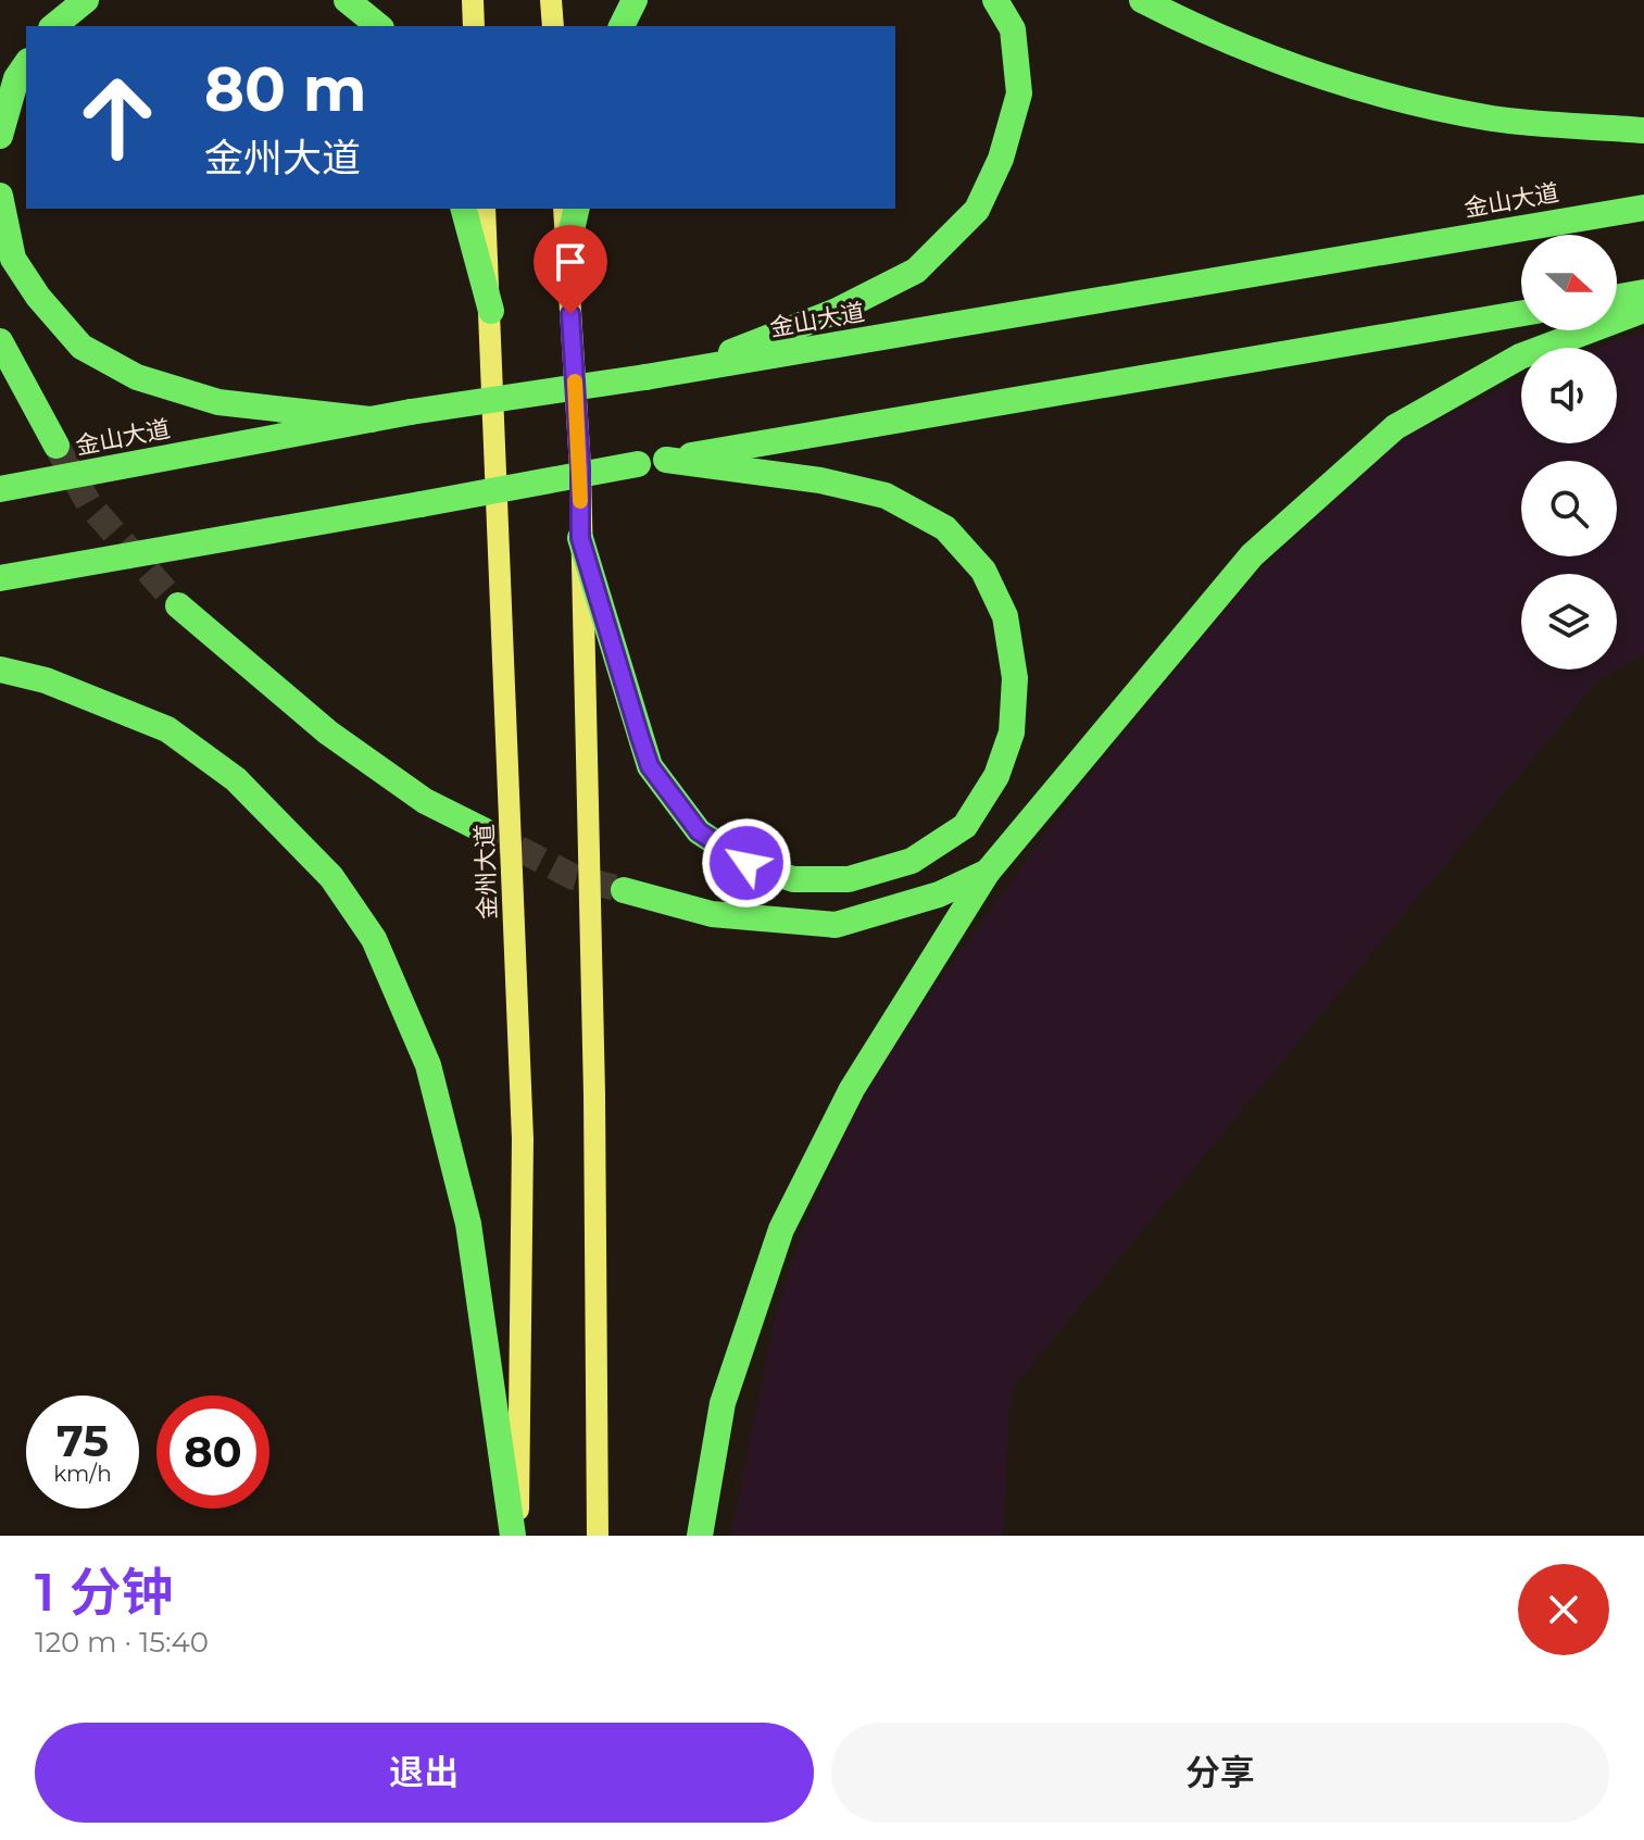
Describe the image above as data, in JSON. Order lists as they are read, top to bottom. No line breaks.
{"streets":{"highway":["金山大道"],"main road":["金州大道"]},"north":"right","page":{"turn":["80 m","金州大道"],"speed":"75 km/h","limit":"80","heading":["1 分钟","120 m · 15:40"],"buttons":["退出","分享"]}}
